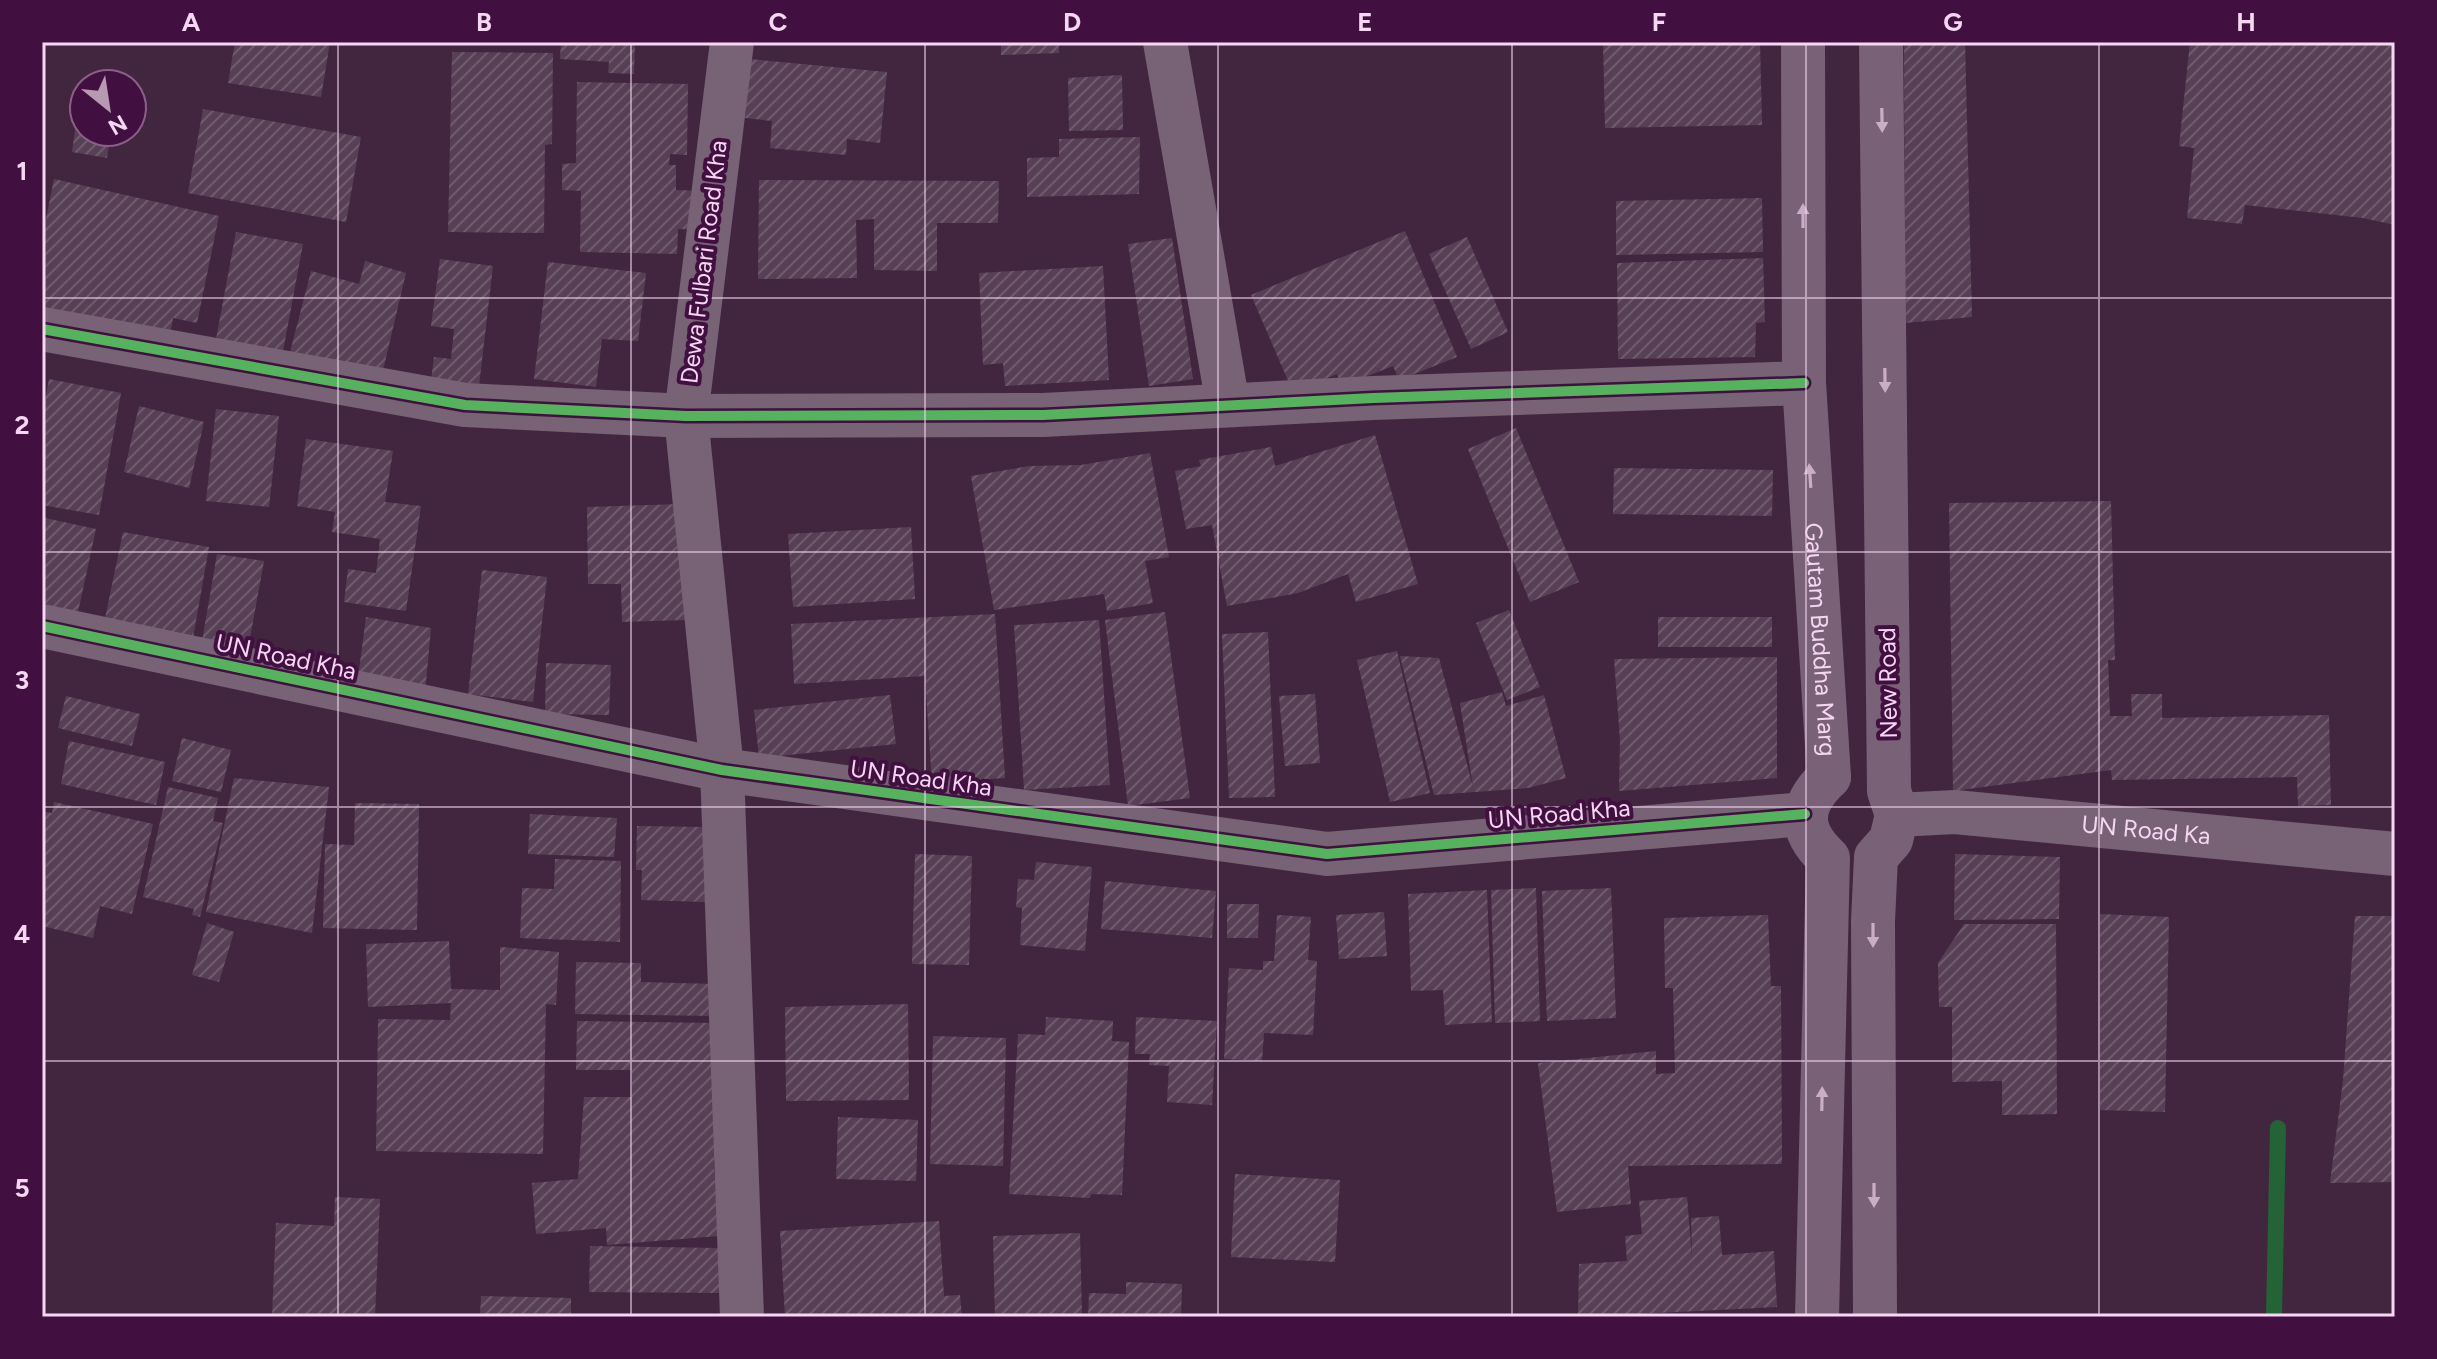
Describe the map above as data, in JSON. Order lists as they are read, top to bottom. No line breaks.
{"streets":{"main road":["Gautam Buddha Marg","New Road"],"street":["Dewa Fulbari Road Kha","UN Road Kha","UN Road Ka"]},"crossings":[["Dewa Fulbari Road Kha","UN Road Kha"],["Gautam Buddha Marg","UN Road Kha"],["Gautam Buddha Marg","New Road"],["Gautam Buddha Marg","UN Road Ka"],["UN Road Kha","New Road"],["UN Road Kha","UN Road Ka"],["New Road","UN Road Ka"]],"one_way":["Gautam Buddha Marg"],"north":"bottom right","grid":{"columns":["A","B","C","D","E","F","G","H"],"rows":["1","2","3","4","5"]}}
